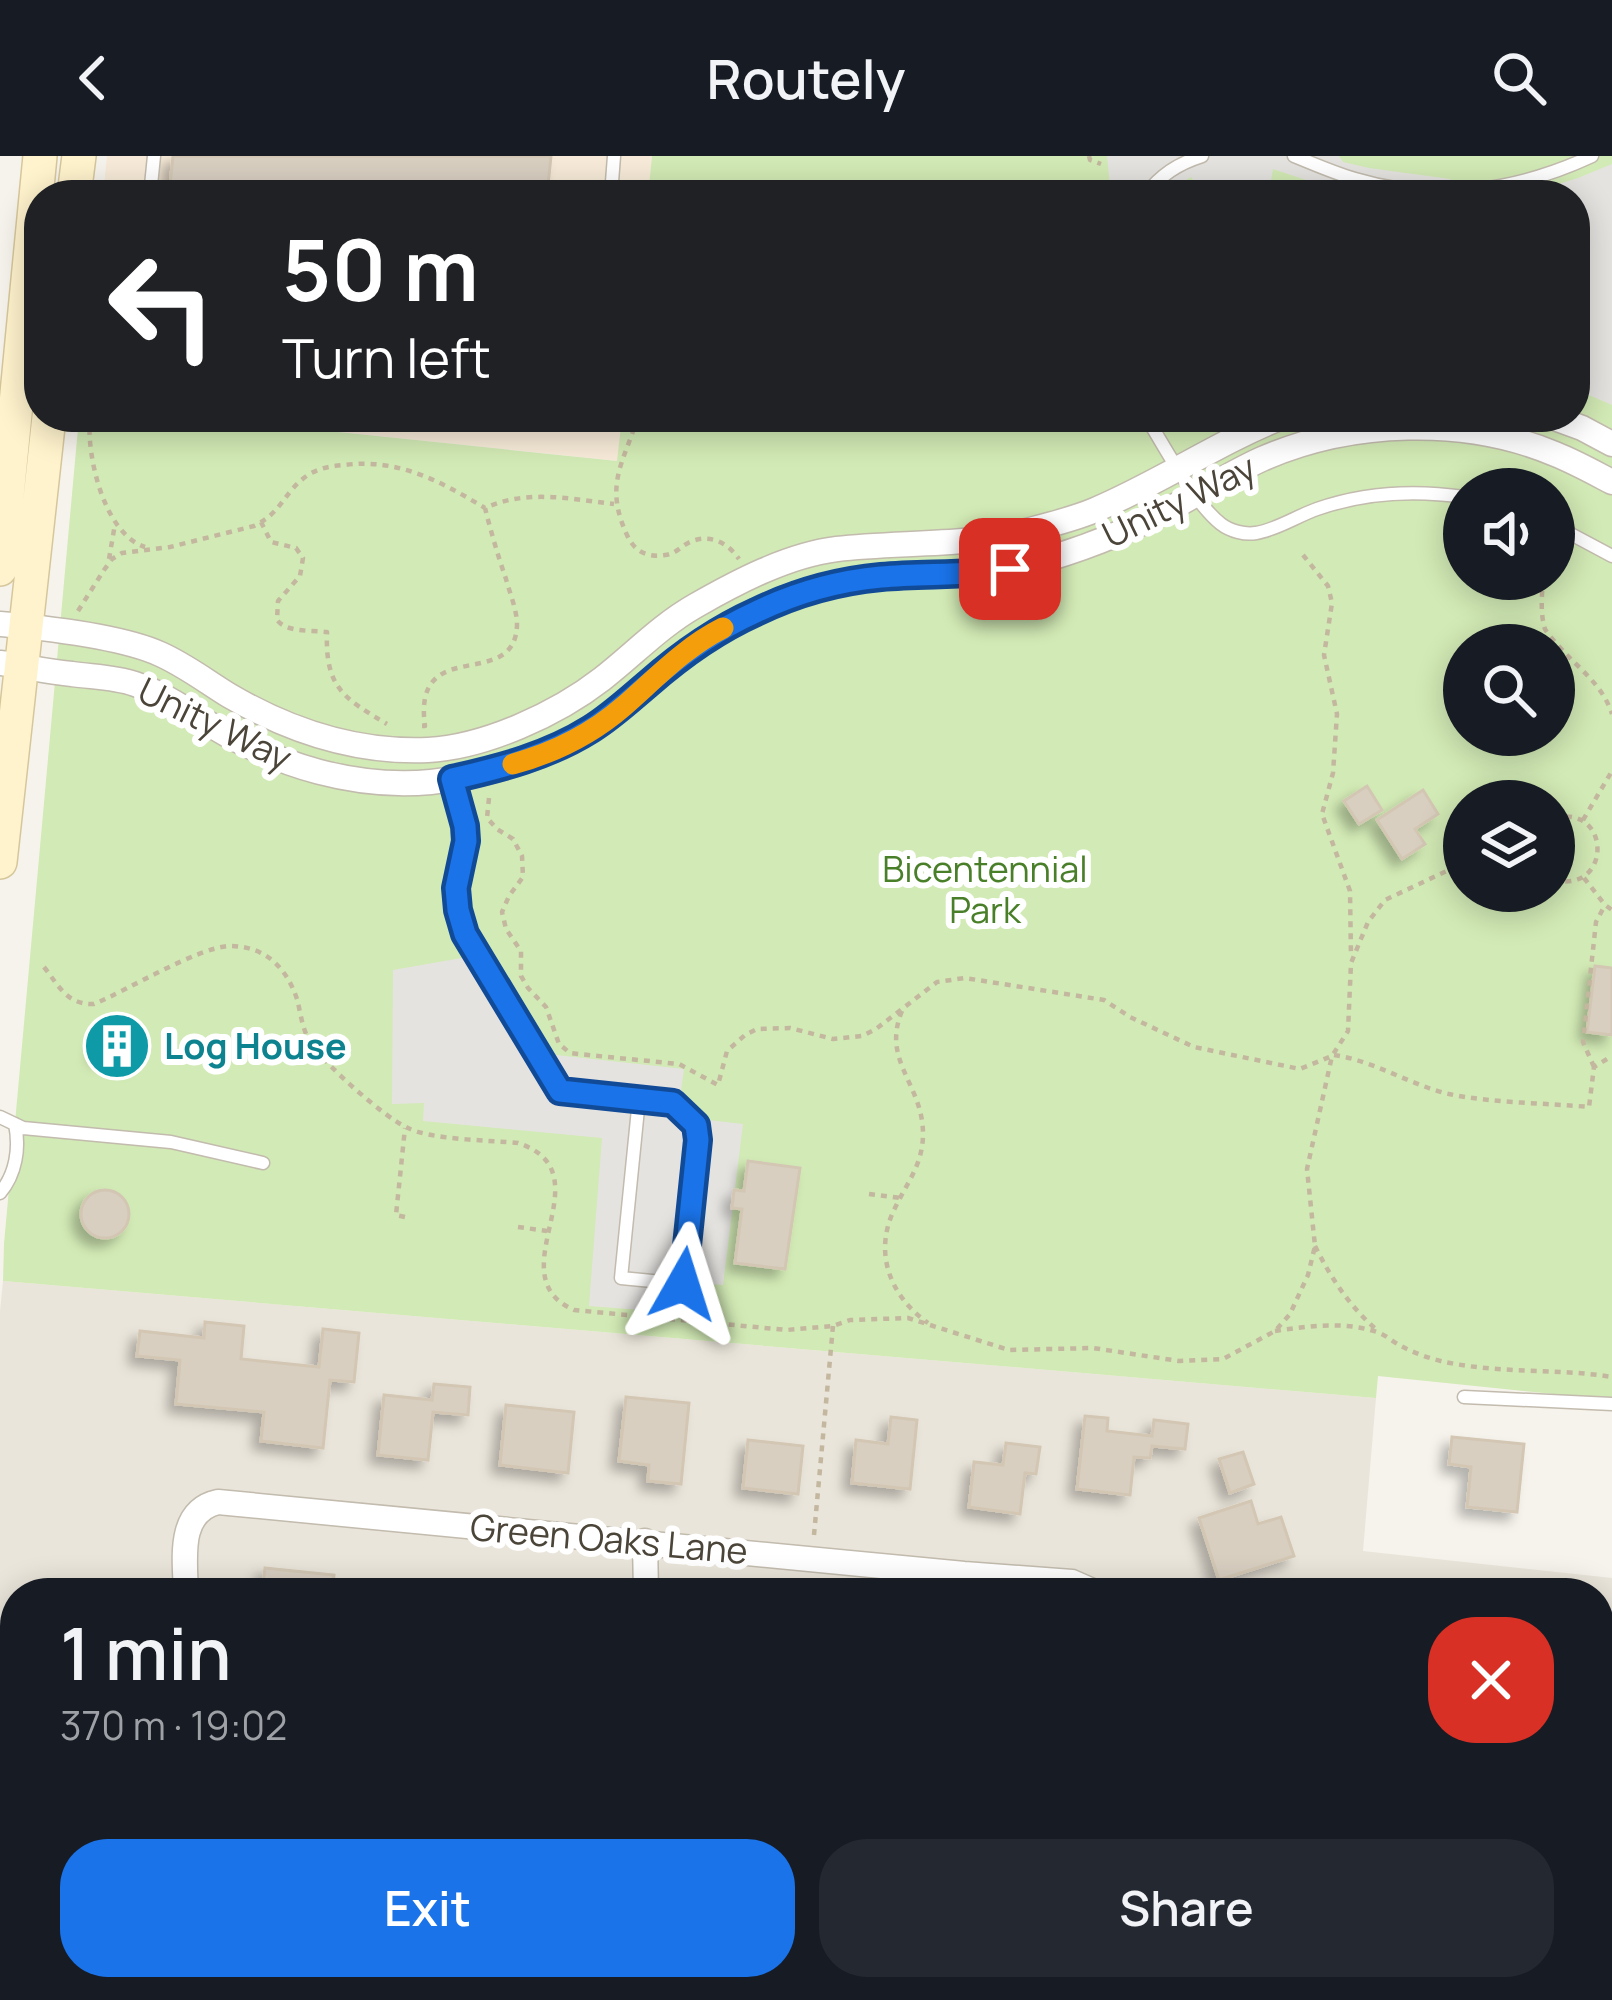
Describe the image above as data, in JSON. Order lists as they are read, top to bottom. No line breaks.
{"streets":{"street":["Unity Way","Green Oaks Lane"]},"parks":["Bicentennial Park"],"places":{"building":["Log House"]},"page":{"header":"Routely","turn":["50 m","Turn left"],"heading":["1 min","370 m · 19:02"],"buttons":["Exit","Share"]}}
